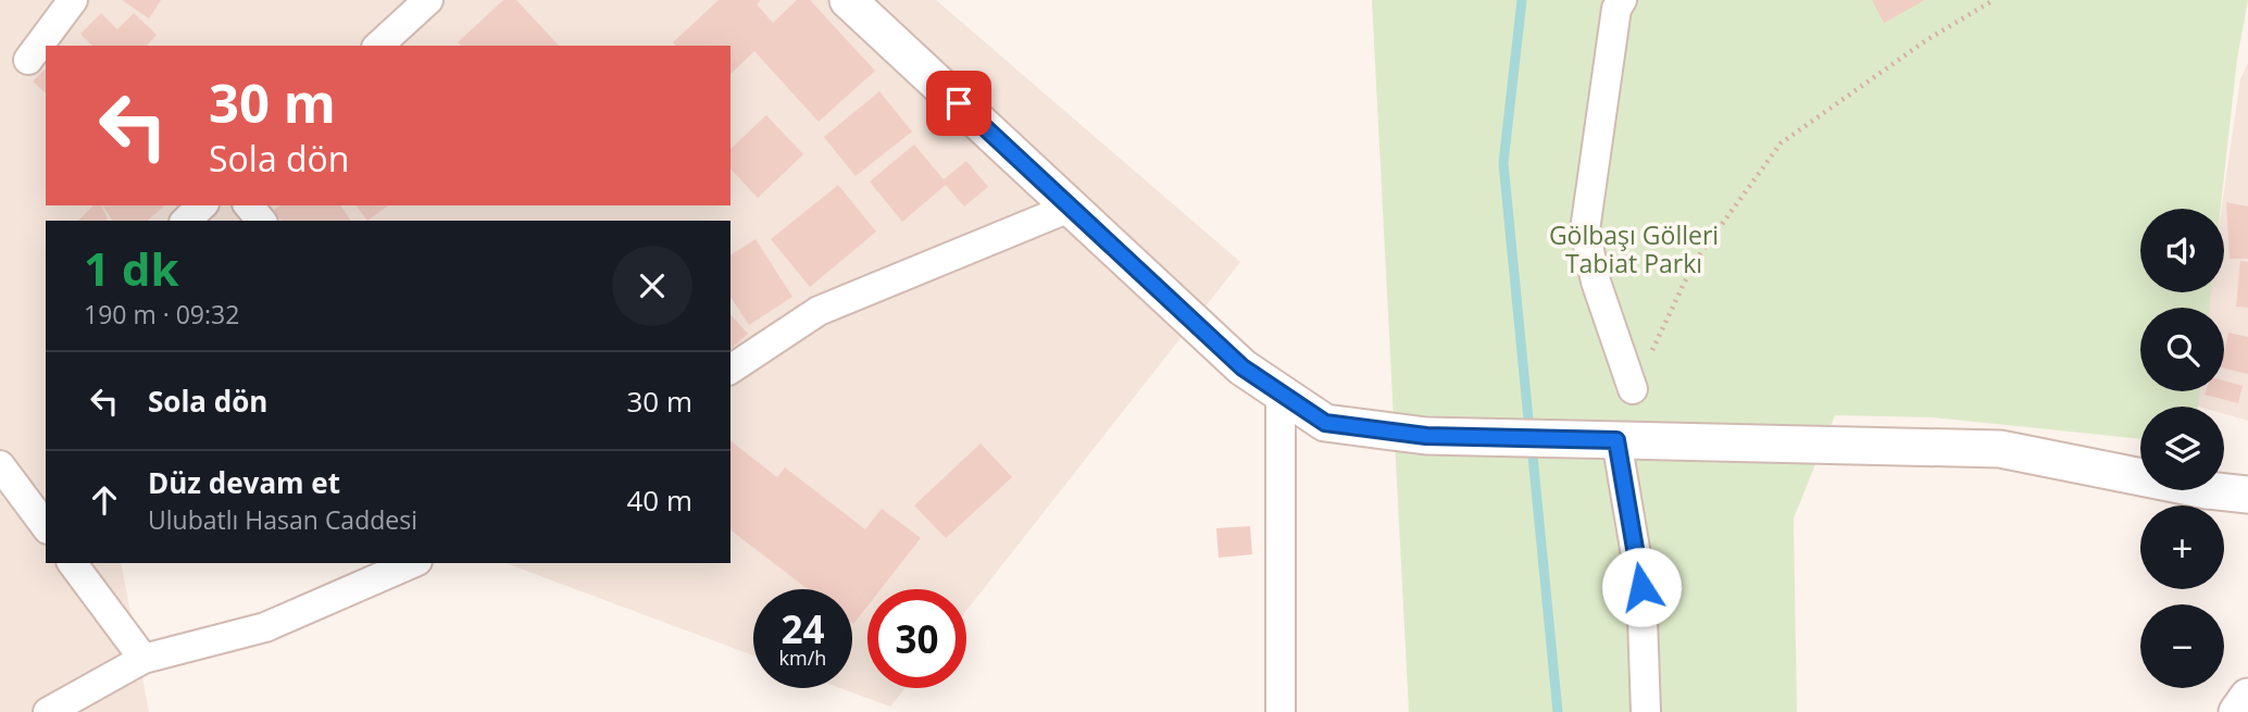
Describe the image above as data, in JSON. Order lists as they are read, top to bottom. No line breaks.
{"parks":["Gölbaşı Gölleri Tabiat Parkı"],"page":{"turn":["30 m","Sola dön"],"map_buttons":["+","−"],"heading":["1 dk","190 m · 09:32"],"list":[{"name":"Sola dön","value":"30 m"},{"name":"Düz devam et","note":"Ulubatlı Hasan Caddesi","value":"40 m"}],"speed":"24 km/h","limit":"30"}}
